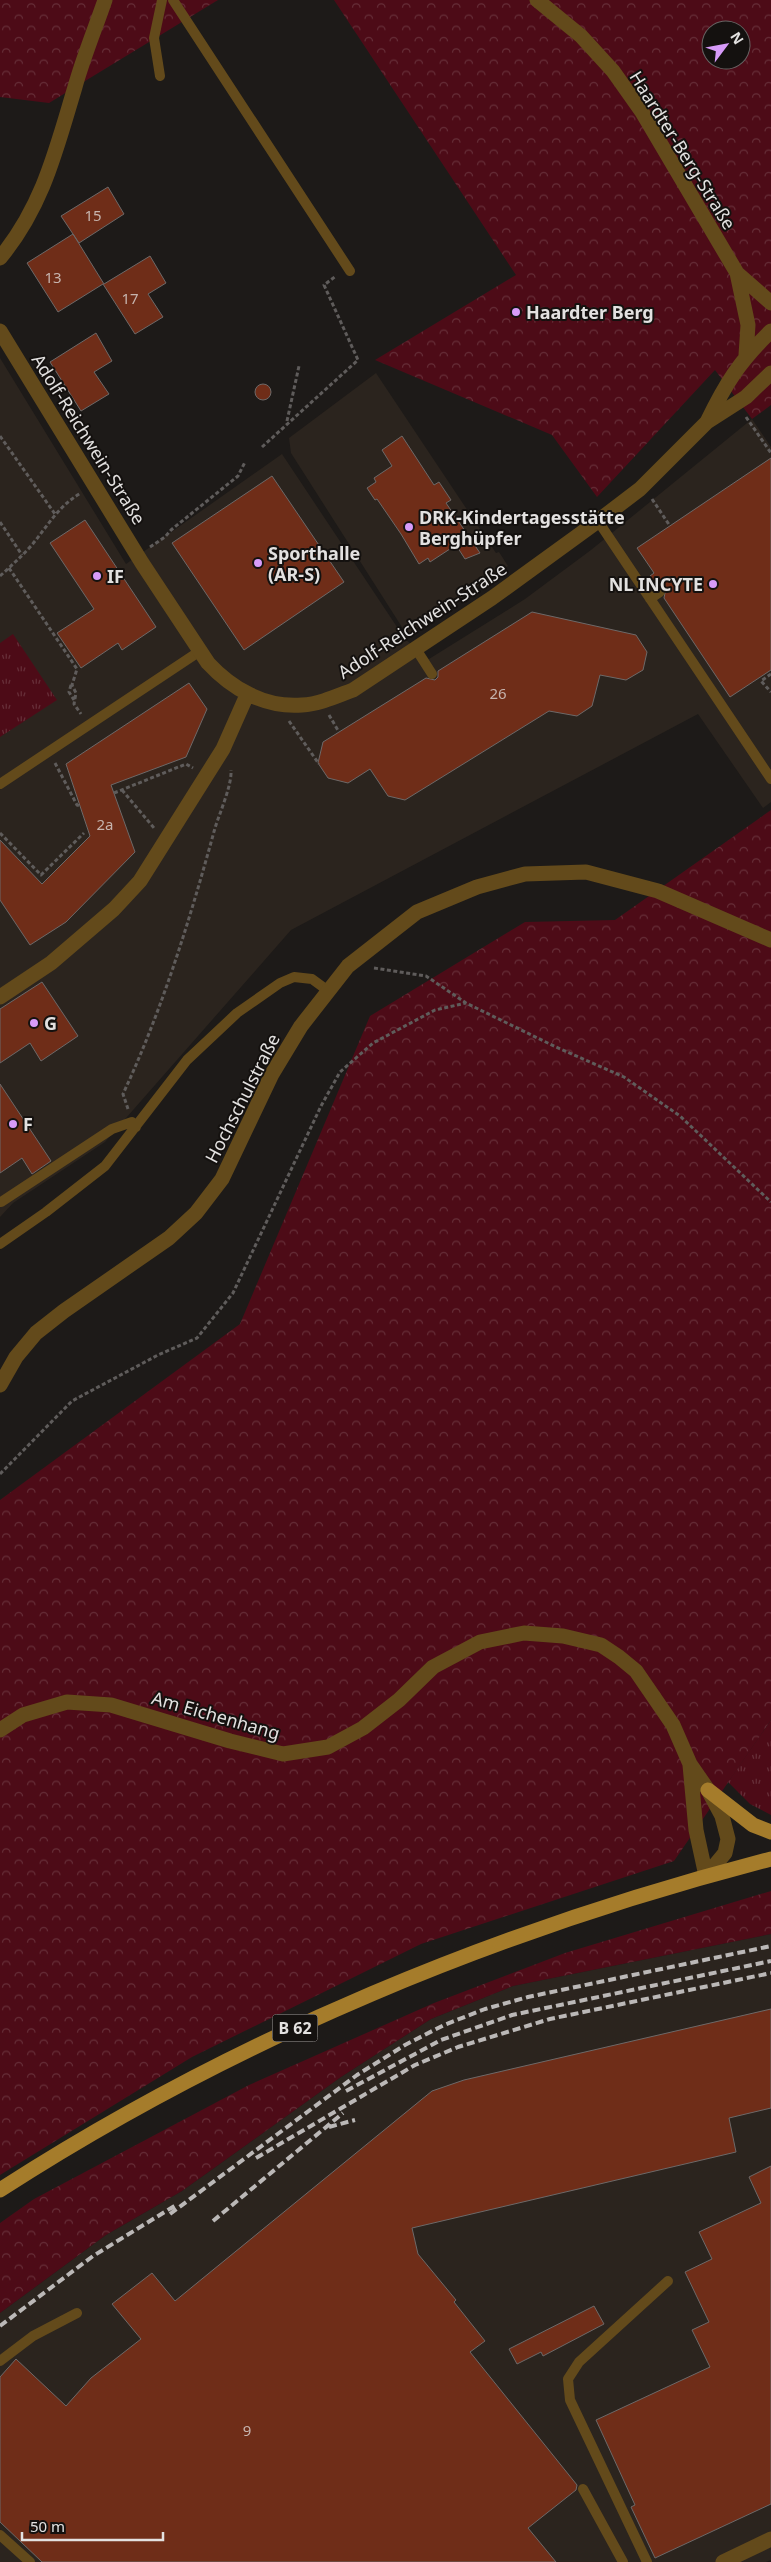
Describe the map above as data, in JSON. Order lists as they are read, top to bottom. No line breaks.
{"streets":{"main road":["B 62"],"street":["Haardter-Berg-Straße","Adolf-Reichwein-Straße","Hochschulstraße","Am Eichenhang"]},"crossings":[["Am Eichenhang","B 62"]],"places":["Haardter Berg","DRK-Kindertagesstätte Berghüpfer","Sporthalle (AR-S)","IF","NL INCYTE","G","F"],"house_numbers":["15","13","17","26","2a","9"],"scale_bar":"50 m","north":"top right"}
